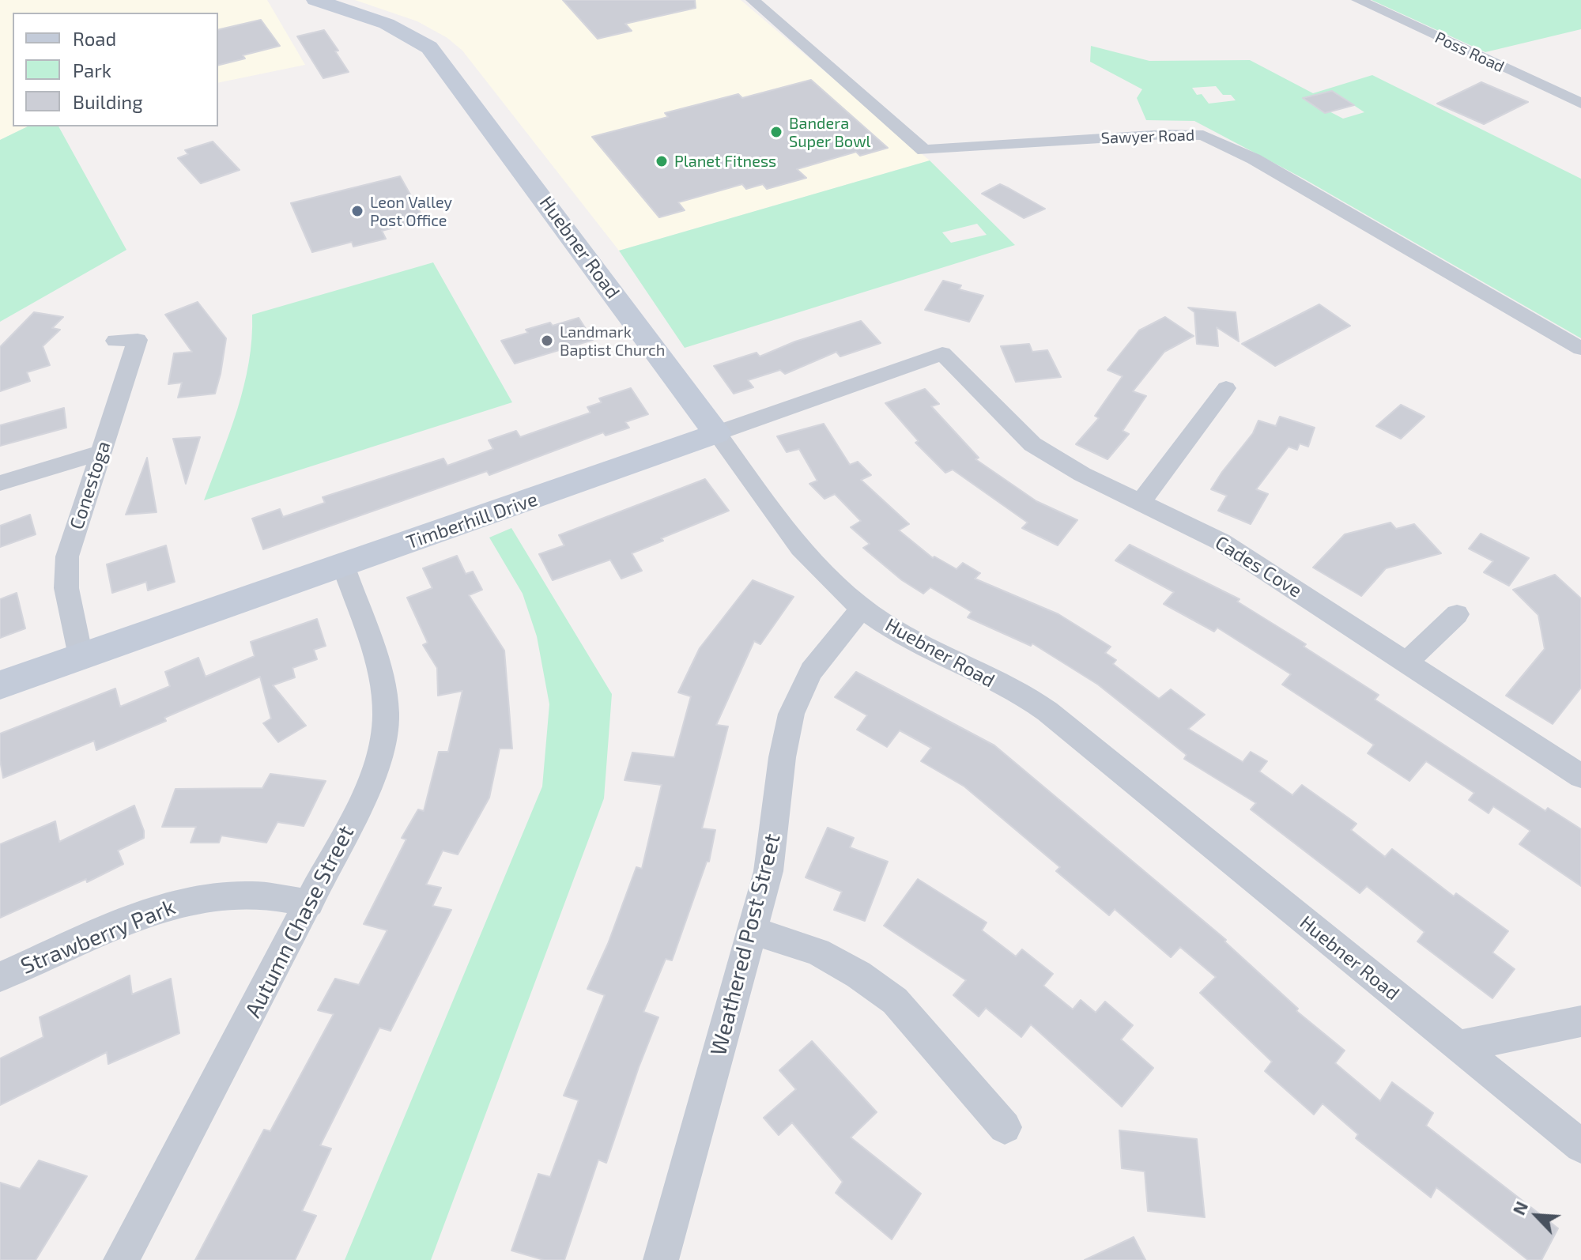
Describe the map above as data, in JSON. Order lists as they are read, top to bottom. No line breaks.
{"streets":{"street":["Poss Road","Sawyer Road","Huebner Road","Conestoga","Timberhill Drive","Cades Cove","Autumn Chase Street","Strawberry Park","Weathered Post Street"]},"crossings":[["Huebner Road","Timberhill Drive"],["Huebner Road","Weathered Post Street"],["Conestoga","Timberhill Drive"],["Timberhill Drive","Cades Cove"],["Timberhill Drive","Autumn Chase Street"],["Autumn Chase Street","Strawberry Park"]],"places":["Bandera Super Bowl","Planet Fitness","Leon Valley Post Office","Landmark Baptist Church"],"legend":["Road","Park","Building"],"north":"top left"}
